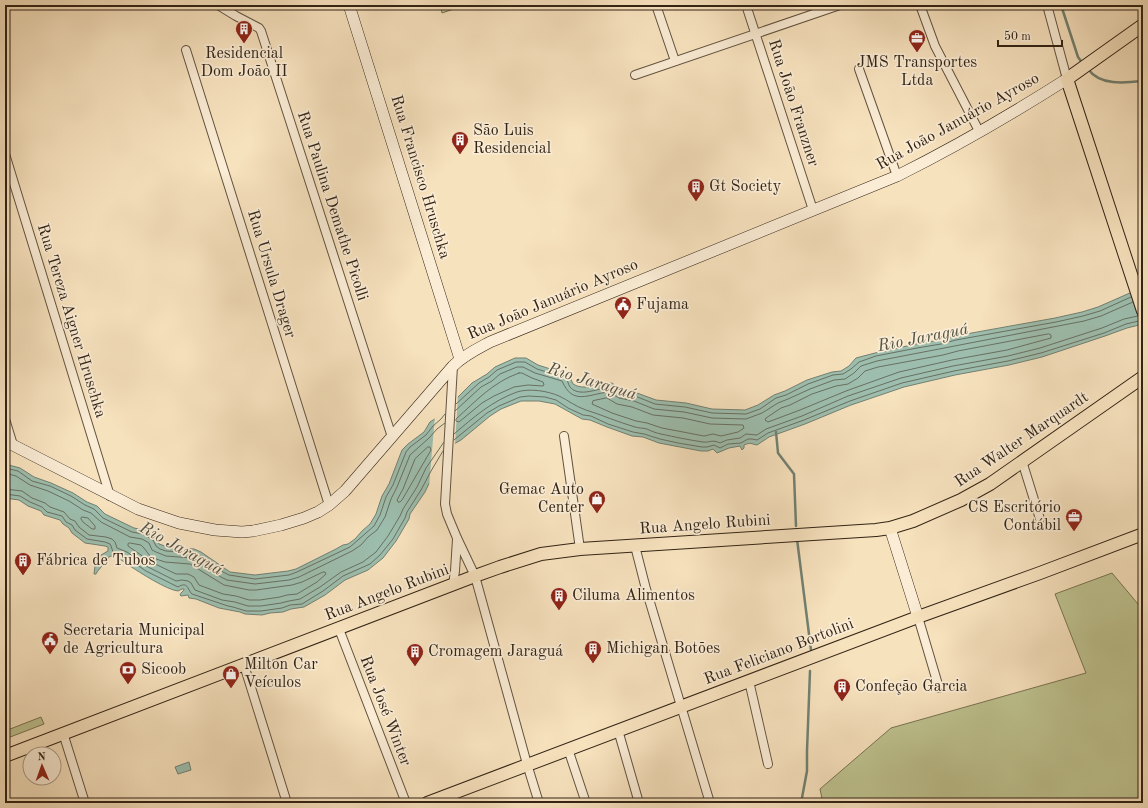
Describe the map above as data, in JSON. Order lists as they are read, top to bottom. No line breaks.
{"streets":{"main road":["Rua João Januário Ayroso","Rua Francisco Hruschka","Rua Walter Marquardt","Rua Angelo Rubini","Rua Feliciano Bortolini"],"street":["Rua João Franzner","Rua Paulina Demathe Picolli","Rua Ursula Drager","Rua Tereza Aigner Hruschka","Rua José Winter"]},"crossings":[["Rua João Franzner","Rua João Januário Ayroso"],["Rua João Januário Ayroso","Rua Francisco Hruschka"],["Rua João Januário Ayroso","Rua Paulina Demathe Picolli"],["Rua João Januário Ayroso","Rua Ursula Drager"],["Rua João Januário Ayroso","Rua Tereza Aigner Hruschka"],["Rua Walter Marquardt","Rua Angelo Rubini"],["Rua Angelo Rubini","Rua José Winter"]],"water":["Rio Jaraguá"],"places":{"building":["Residencial Dom João II","São Luis Residencial","Gt Society","Fábrica de Tubos","Ciluma Alimentos","Michigan Botões","Cromagem Jaraguá","Confeção Garcia"],"office":["JMS Transportes Ltda","CS Escritório Contábil"],"public building":["Fujama","Secretaria Municipal de Agricultura"],"shop":["Gemac Auto Center","Milton Car Veículos"],"bank":["Sicoob"]},"scale_bar":"50 m","north":"top"}
